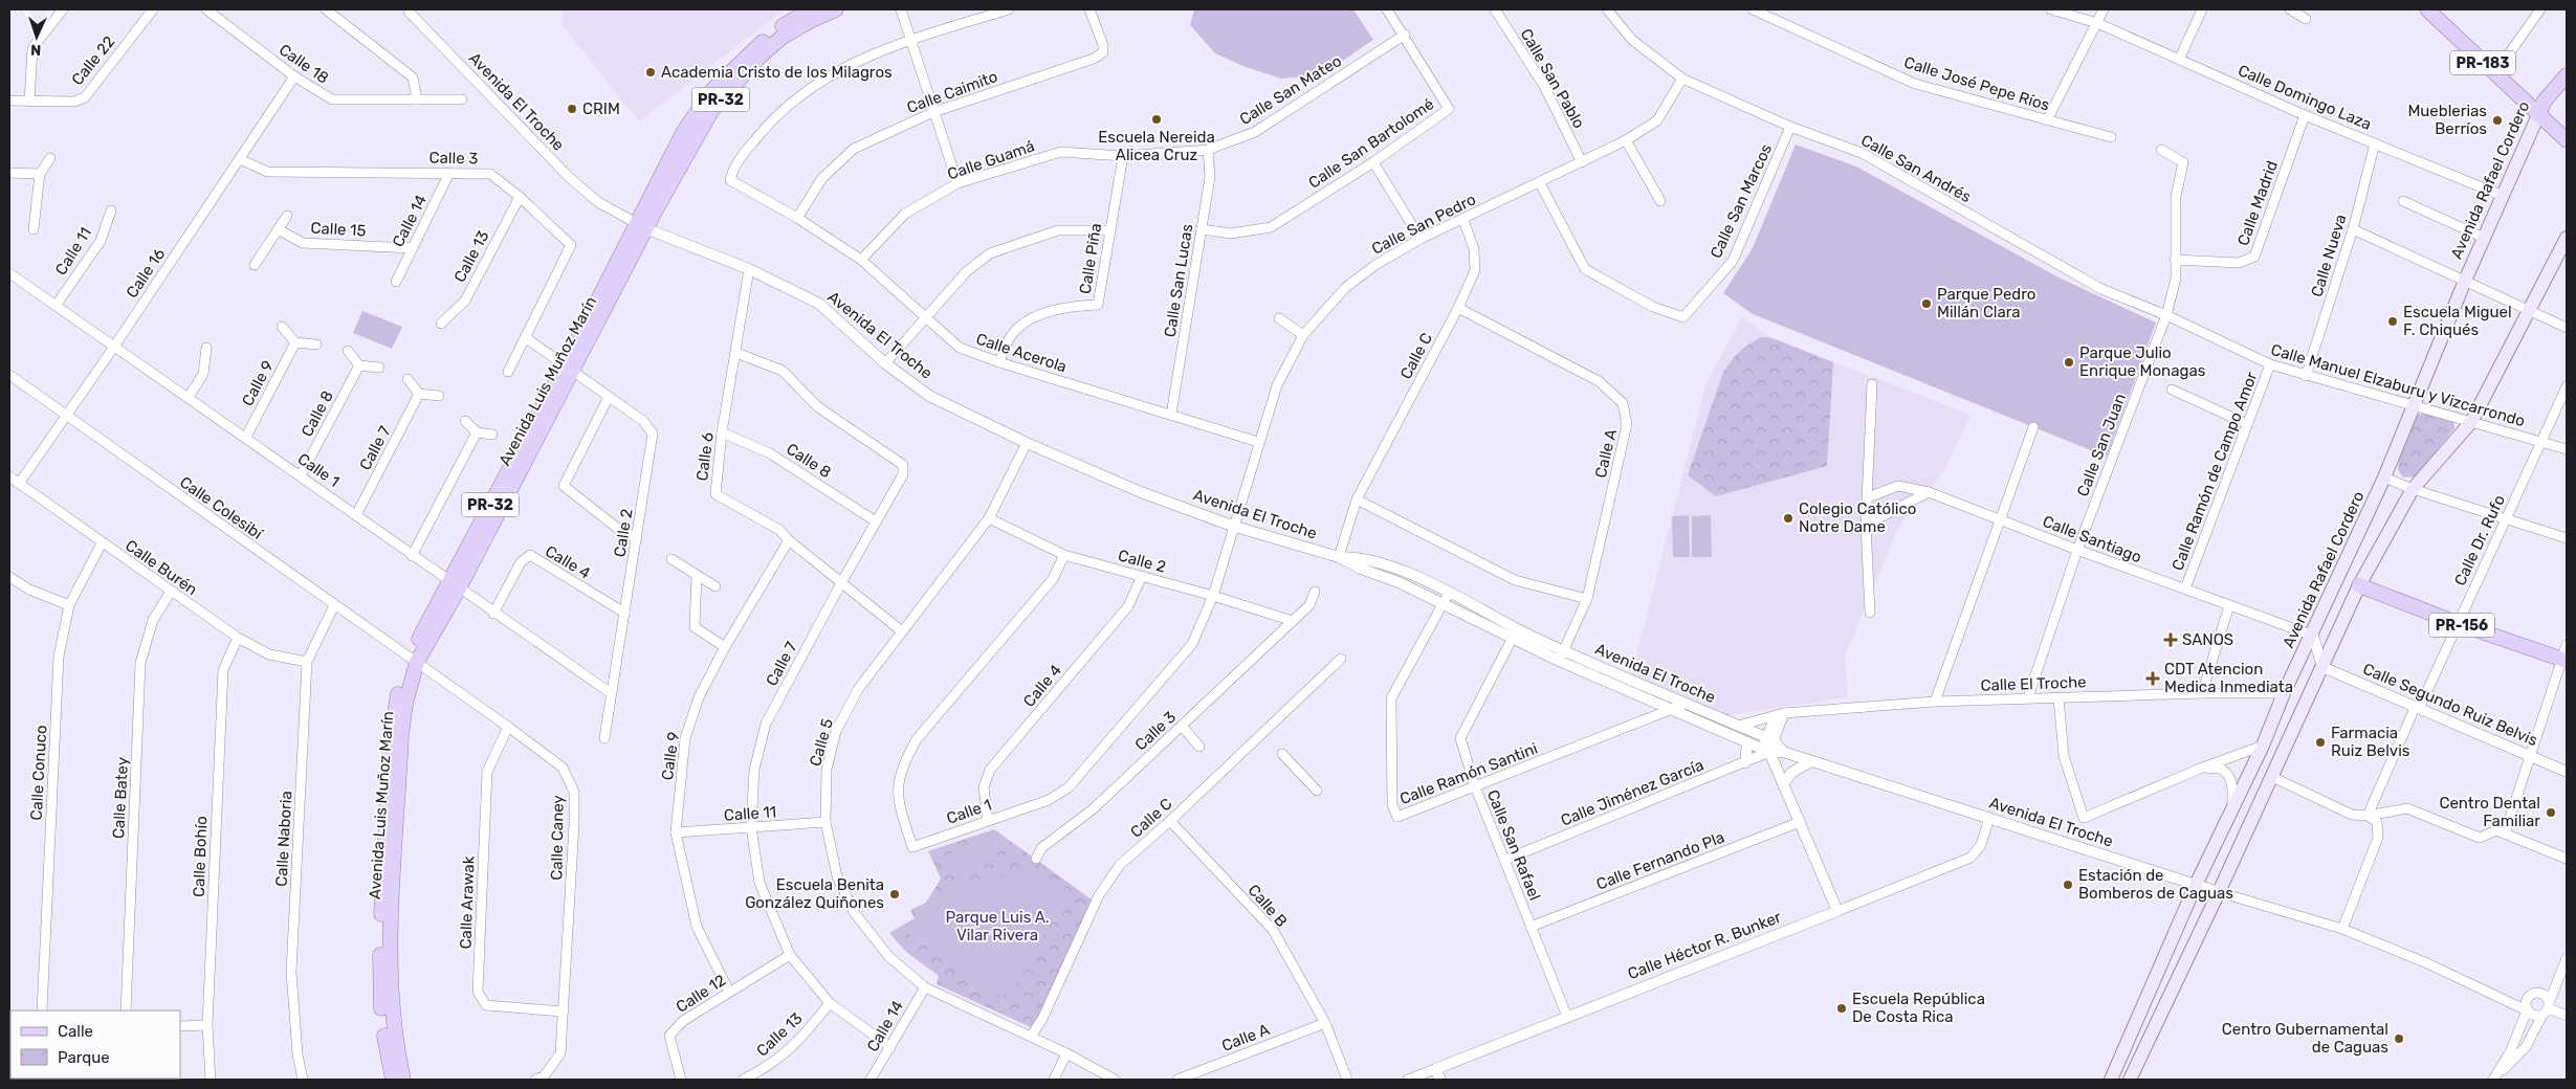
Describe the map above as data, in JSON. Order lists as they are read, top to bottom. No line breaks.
{"streets":{"main road":["PR-183","PR-32","Avenida Rafael Cordero","Avenida Luis Muñoz Marín","PR-156"],"street":["Calle 22","Calle 18","Calle San Pablo","Calle José Pepe Ríos","Calle San Mateo","Calle Caimito","Calle Domingo Laza","Avenida El Troche","Calle San Bartolomé","Calle 3","Calle Guamá","Calle San Andrés","Calle San Marcos","Calle Madrid","Calle 14","Calle San Pedro","Calle 15","Calle 11","Calle Nueva","Calle 13","Calle Piña","Calle 16","Calle San Lucas","Calle Acerola","Calle C","Calle 9","Calle Manuel Elzaburu y Vizcarrondo","Calle 8","Calle San Juan","Calle 7","Calle A","Calle 6","Calle 1","Calle Ramón de Campo Amor","Calle Colesibí","Calle 2","Calle Santiago","Calle Dr. Rufo","Calle 4","Calle Burén","Calle El Troche","Calle Segundo Ruiz Belvis","Calle 5","Calle Conuco","Calle Ramón Santini","Calle Jiménez García","Calle Batey","Calle Caney","Calle Naboria","Calle San Rafael","Calle Bohío","Calle Fernando Pla","Calle Arawak","Calle B","Calle Héctor R. Bunker","Calle 12"]},"crossings":[["PR-183","Avenida Rafael Cordero"],["Calle 18","Calle 16"],["Calle San Pablo","Calle San Pedro"],["Calle San Mateo","Calle San Bartolomé"],["Calle San Mateo","Calle Guamá"],["Calle San Mateo","Calle Piña"],["Calle San Mateo","Calle San Lucas"],["Calle Caimito","Calle Acerola"],["Calle Domingo Laza","Avenida Rafael Cordero"],["Calle Domingo Laza","Calle Madrid"],["Calle Domingo Laza","Calle Nueva"],["Avenida El Troche","Avenida Rafael Cordero"],["Avenida El Troche","Calle San Pedro"],["Avenida El Troche","Calle C"],["Avenida El Troche","Avenida Luis Muñoz Marín"],["Avenida El Troche","Calle A"],["Avenida El Troche","Calle 6"],["Avenida El Troche","Calle 1"],["Avenida El Troche","Calle El Troche"],["Avenida El Troche","Calle 5"],["Avenida El Troche","Calle Ramón Santini"],["Avenida El Troche","Calle Jiménez García"],["Avenida El Troche","Calle San Rafael"],["Avenida El Troche","Calle Héctor R. Bunker"],["Calle San Bartolomé","Calle San Lucas"],["Calle 3","Calle 14"],["Calle 3","Calle 13"],["Calle 3","Calle 16"],["Calle 3","Calle 2"],["Calle Guamá","Calle Piña"],["Calle Guamá","Calle Acerola"],["Calle San Andrés","Calle San Marcos"],["Calle San Andrés","Calle San Pedro"],["Calle San Andrés","Calle Manuel Elzaburu y Vizcarrondo"],["Calle San Andrés","Calle San Juan"],["Avenida Rafael Cordero","Calle Manuel Elzaburu y Vizcarrondo"],["Avenida Rafael Cordero","Calle Santiago"],["Avenida Rafael Cordero","Calle El Troche"],["Calle San Marcos","Calle San Pedro"],["Calle Madrid","Calle San Juan"],["Calle 14","Calle 15"],["Calle 14","Calle 7"],["Calle 14","Calle 5"],["Calle San Pedro","Calle Acerola"],["Calle San Pedro","Calle C"],["Calle San Pedro","Calle 1"],["Calle 11","Calle 9"],["Calle 11","Calle 7"],["Calle 11","Calle 1"],["Calle 11","Calle 5"],["Calle Nueva","Calle Manuel Elzaburu y Vizcarrondo"],["Calle 13","Calle 7"],["Calle Piña","Calle Acerola"],["Calle 16","Calle 1"],["Calle 16","Calle Colesibí"],["Calle 16","Calle Burén"],["Calle San Lucas","Calle Acerola"],["Calle C","Calle A"],["Calle C","Calle 5"],["Calle C","Calle B"],["Avenida Luis Muñoz Marín","Calle 1"],["Avenida Luis Muñoz Marín","Calle Colesibí"],["Avenida Luis Muñoz Marín","Calle 2"],["Avenida Luis Muñoz Marín","Calle Caney"],["Calle 9","Calle 6"],["Calle 9","Calle 1"],["Calle 9","Calle 12"],["Calle Manuel Elzaburu y Vizcarrondo","Calle San Juan"],["Calle Manuel Elzaburu y Vizcarrondo","Calle Ramón de Campo Amor"],["Calle Manuel Elzaburu y Vizcarrondo","Calle Dr. Rufo"],["Calle 8","Calle 7"],["Calle 8","Calle 6"],["Calle 8","Calle 1"],["Calle San Juan","Calle Santiago"],["Calle San Juan","Calle El Troche"],["Calle 7","Calle 6"],["Calle 7","Calle 1"],["Calle 7","Calle 12"],["Calle A","Calle B"],["Calle 6","Calle 5"],["Calle 1","Calle 2"],["Calle 1","Calle 4"],["Calle Ramón de Campo Amor","Calle Santiago"],["Calle Colesibí","Calle Caney"],["Calle Colesibí","Calle Naboria"],["Calle 2","Calle 4"],["Calle 2","Calle 5"],["Calle Dr. Rufo","PR-156"],["Calle Dr. Rufo","Calle Segundo Ruiz Belvis"],["Calle Burén","Calle Conuco"],["Calle Burén","Calle Batey"],["Calle Burén","Calle Naboria"],["Calle Burén","Calle Bohío"],["Calle Ramón Santini","Calle San Rafael"],["Calle Jiménez García","Calle San Rafael"],["Calle Caney","Calle Arawak"],["Calle San Rafael","Calle Fernando Pla"],["Calle San Rafael","Calle Héctor R. Bunker"]],"parks":["Parque Luis A. Vilar Rivera"],"places":{"other":["Academia Cristo de los Milagros","CRIM","Escuela Nereida Alicea Cruz","Mueblerias Berríos","Parque Pedro Millán Clara","Escuela Miguel F. Chiqués","Parque Julio Enrique Monagas","Colegio Católico Notre Dame","Farmacia Ruiz Belvis","Centro Dental Familiar","Estación de Bomberos de Caguas","Escuela Benita González Quiñones","Escuela República De Costa Rica","Centro Gubernamental de Caguas"],"health":["SANOS","CDT Atencion Medica Inmediata"]},"legend":["Calle","Parque"],"north":"bottom"}
